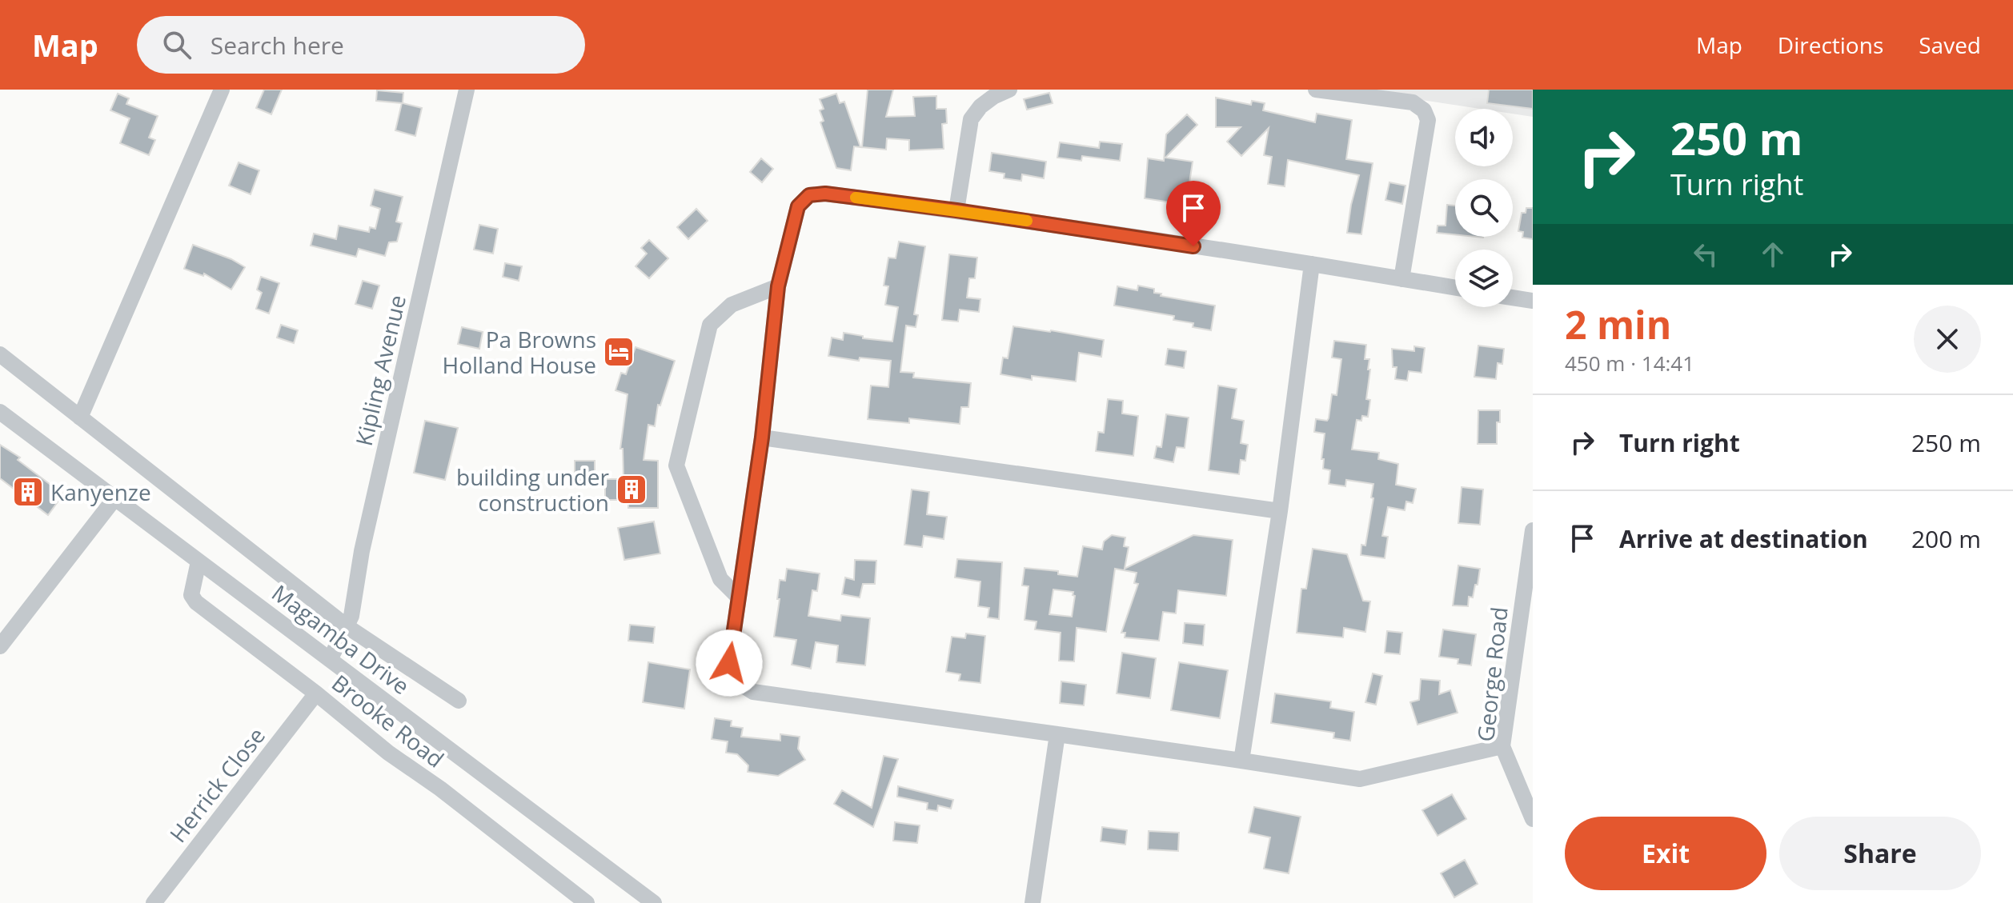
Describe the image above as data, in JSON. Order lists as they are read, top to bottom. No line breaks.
{"streets":{"street":["Kipling Avenue","Magamba Drive","George Road","Brooke Road","Herrick Close"]},"crossings":[["Kipling Avenue","Magamba Drive"],["Magamba Drive","Brooke Road"],["Brooke Road","Herrick Close"]],"places":{"hotel":["Pa Browns Holland House"],"building":["building under construction","Kanyenze"]},"page":{"header":"Map","search":"Search here","nav":["Map","Directions","Saved"],"turn":["250 m","Turn right"],"heading":["2 min","450 m · 14:41"],"list":[{"name":"Turn right","value":"250 m"},{"name":"Arrive at destination","value":"200 m"}],"buttons":["Exit","Share"]}}
